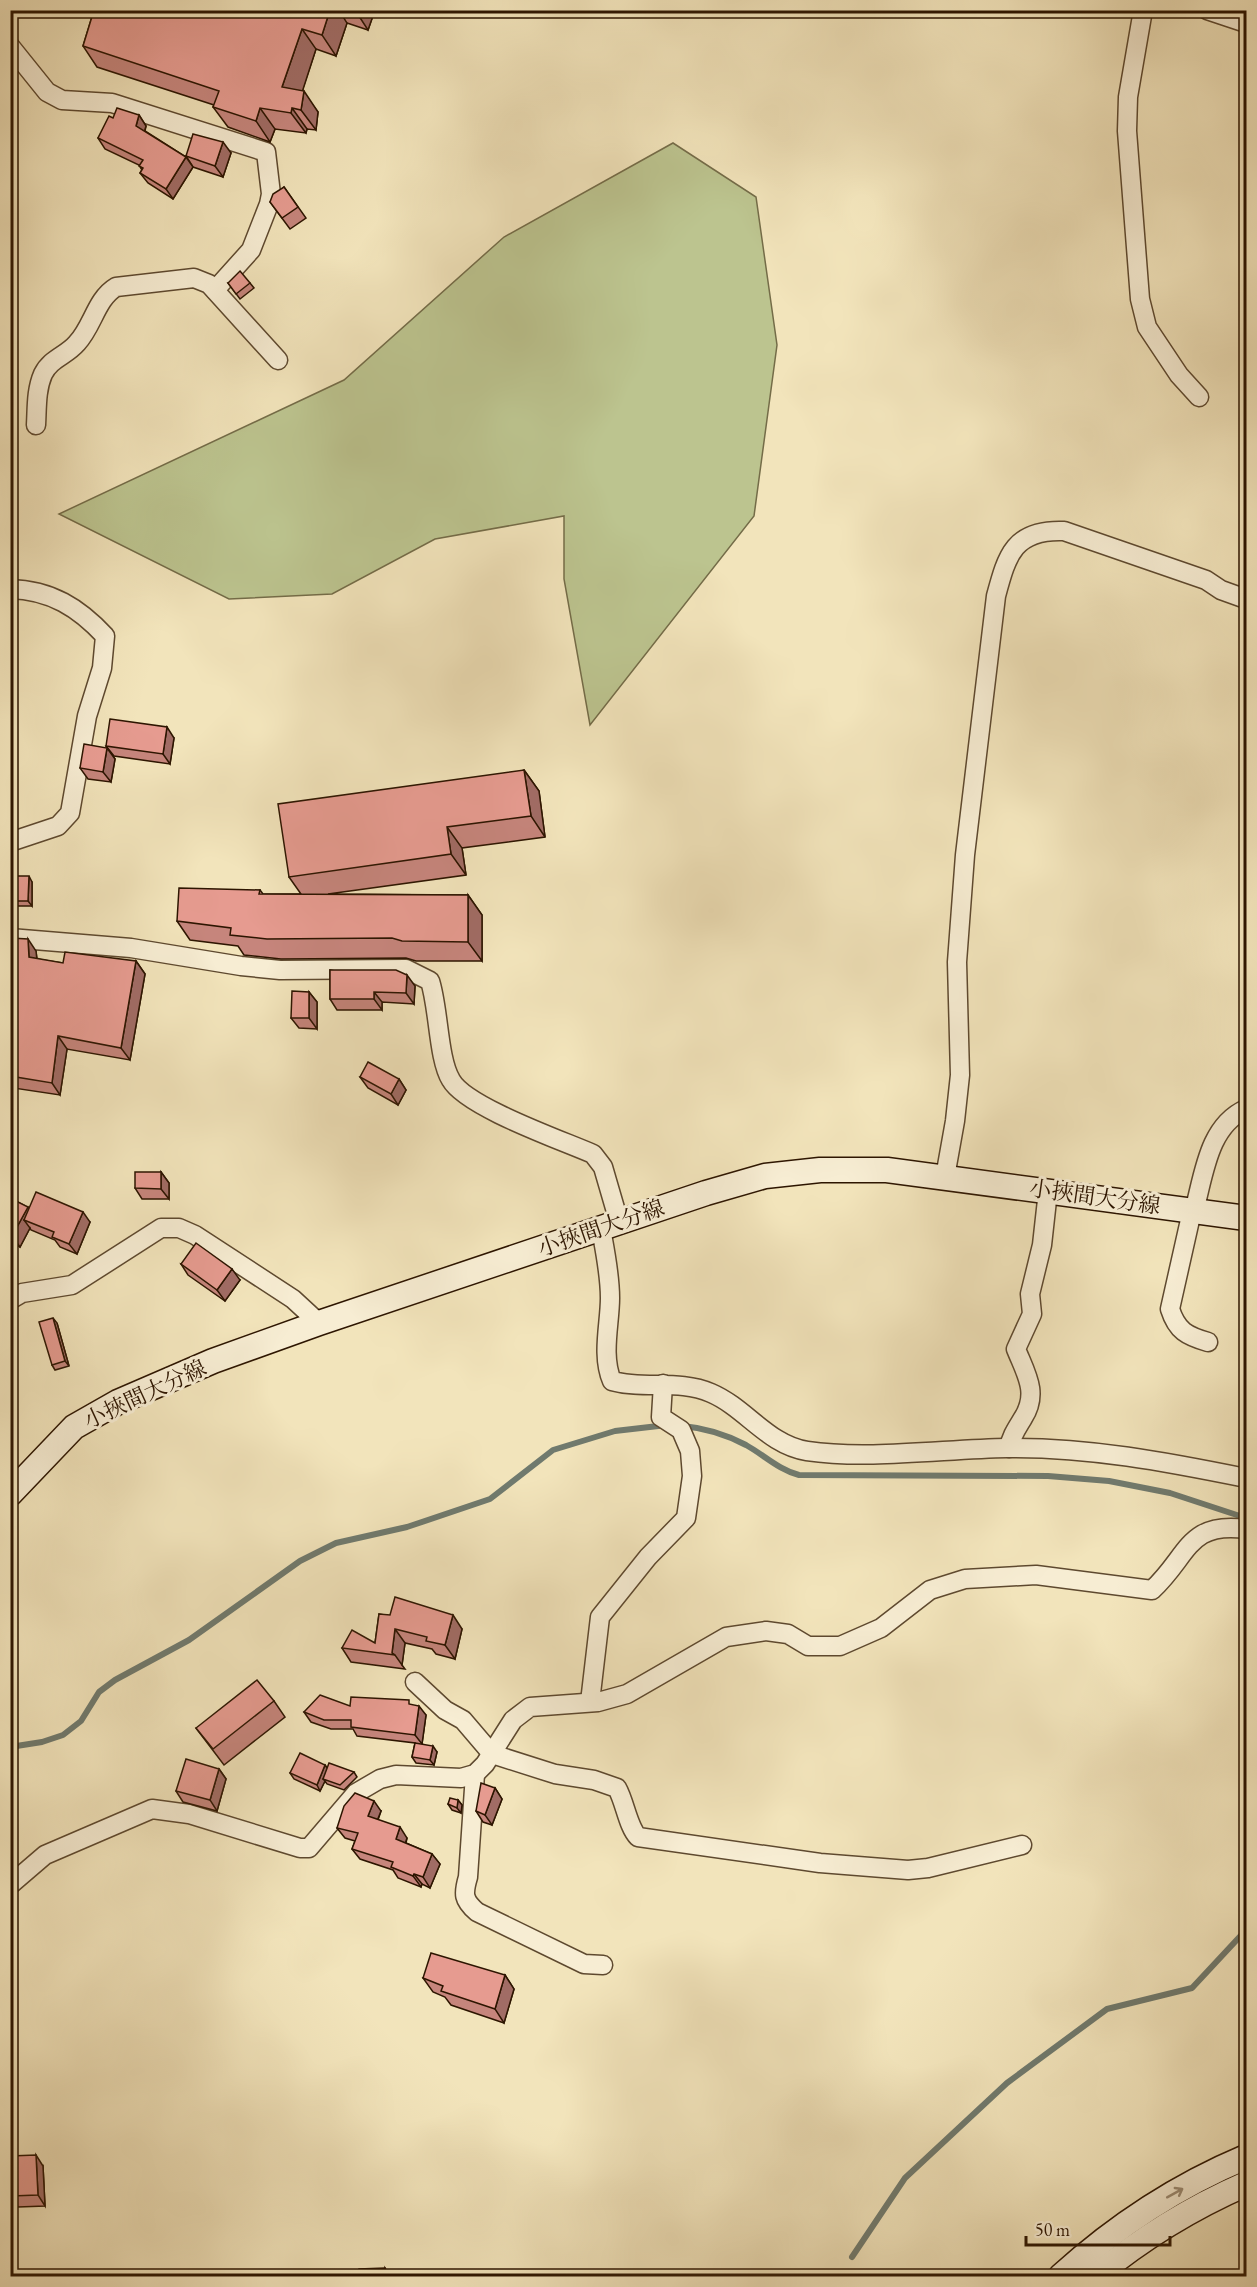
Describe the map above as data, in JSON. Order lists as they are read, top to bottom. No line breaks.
{"streets":{"main road":["小挾間大分線"]},"scale_bar":"50 m"}
